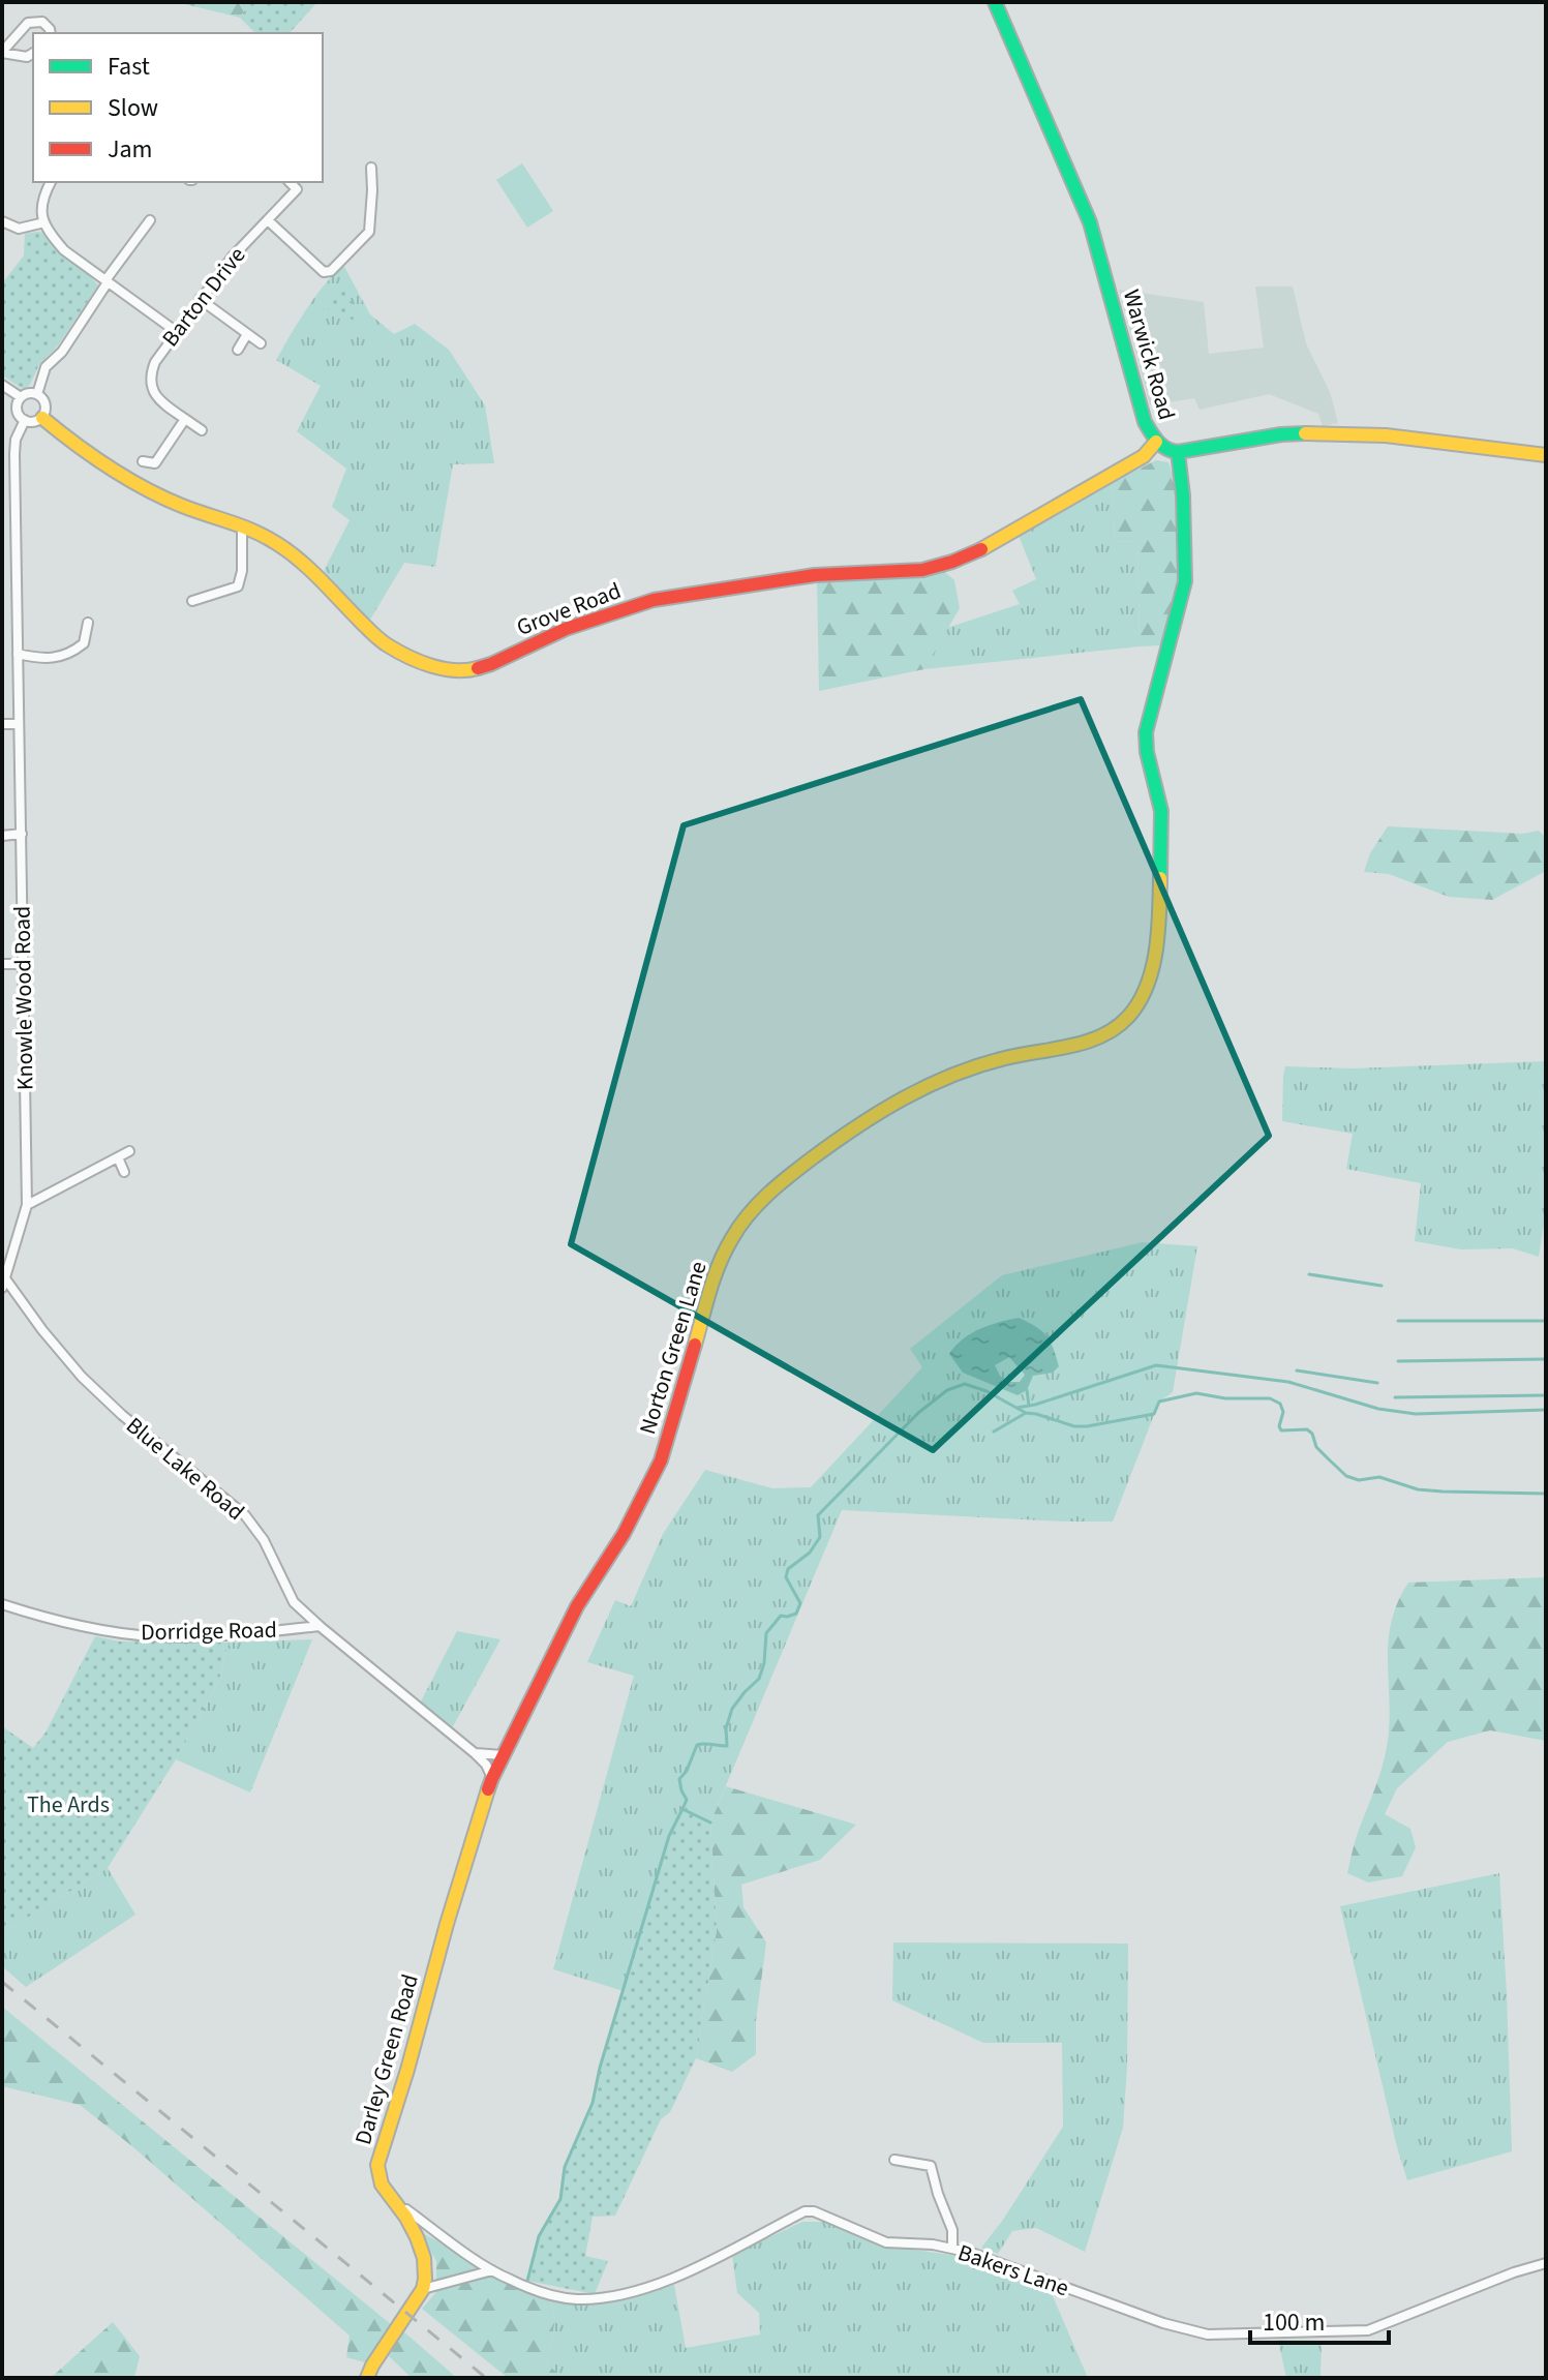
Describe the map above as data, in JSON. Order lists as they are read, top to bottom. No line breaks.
{"streets":{"street":["Barton Drive","Warwick Road","Grove Road","Knowle Wood Road","Norton Green Lane","Blue Lake Road","Dorridge Road","Darley Green Road","Bakers Lane"]},"crossings":[["Warwick Road","Grove Road"],["Warwick Road","Norton Green Lane"],["Grove Road","Knowle Wood Road"],["Knowle Wood Road","Blue Lake Road"],["Norton Green Lane","Blue Lake Road"],["Norton Green Lane","Darley Green Road"],["Blue Lake Road","Dorridge Road"],["Blue Lake Road","Darley Green Road"],["Darley Green Road","Bakers Lane"]],"parks":["The Ards"],"legend":["Fast","Slow","Jam"],"scale_bar":"100 m"}
